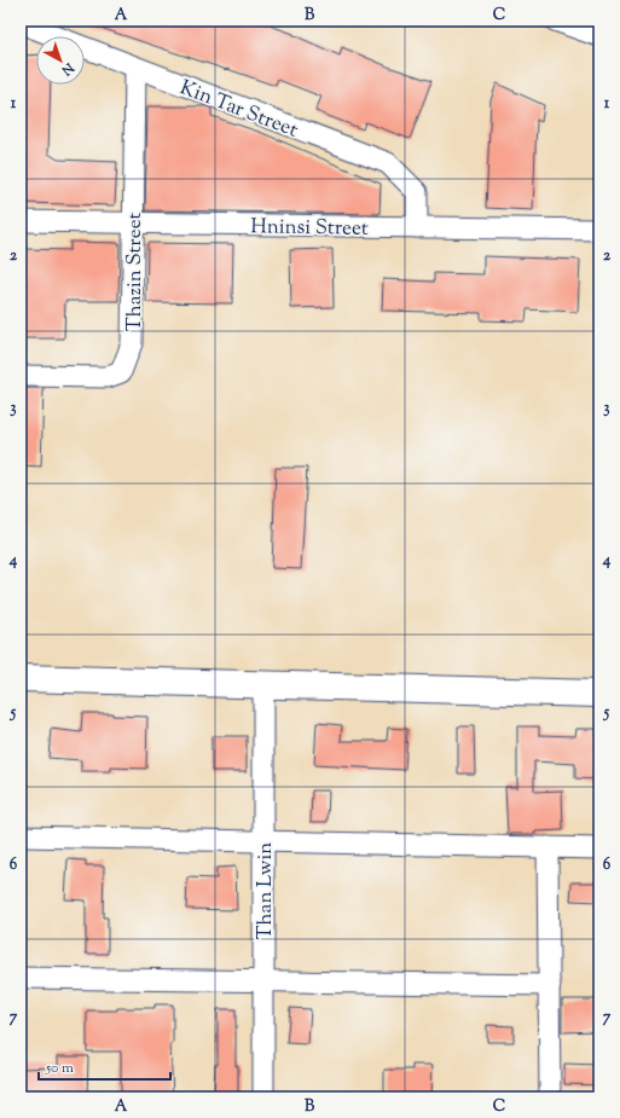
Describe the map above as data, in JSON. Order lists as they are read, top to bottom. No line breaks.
{"streets":{"street":["Kin Tar Street","Hninsi Street","Thazin Street","Than Lwin"]},"crossings":[["Kin Tar Street","Hninsi Street"],["Kin Tar Street","Thazin Street"],["Hninsi Street","Thazin Street"]],"scale_bar":"50 m","north":"bottom right","grid":{"columns":["A","B","C"],"rows":["1","2","3","4","5","6","7"]}}
